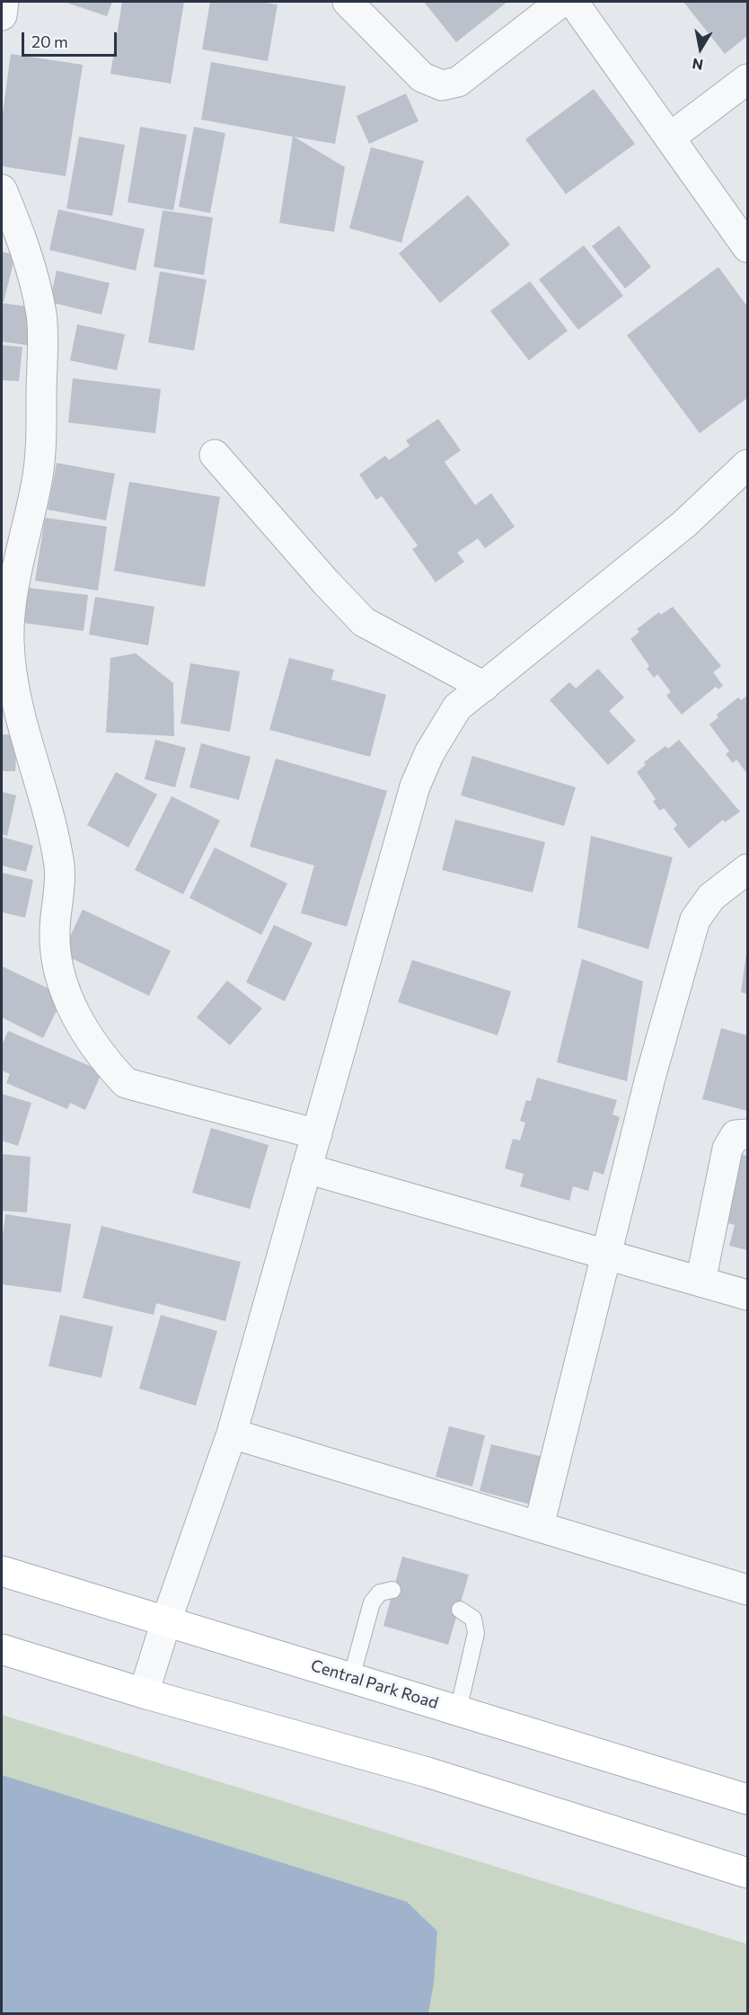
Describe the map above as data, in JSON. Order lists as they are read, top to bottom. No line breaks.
{"streets":{"main road":["Central Park Road"]},"scale_bar":"20 m","north":"bottom"}
